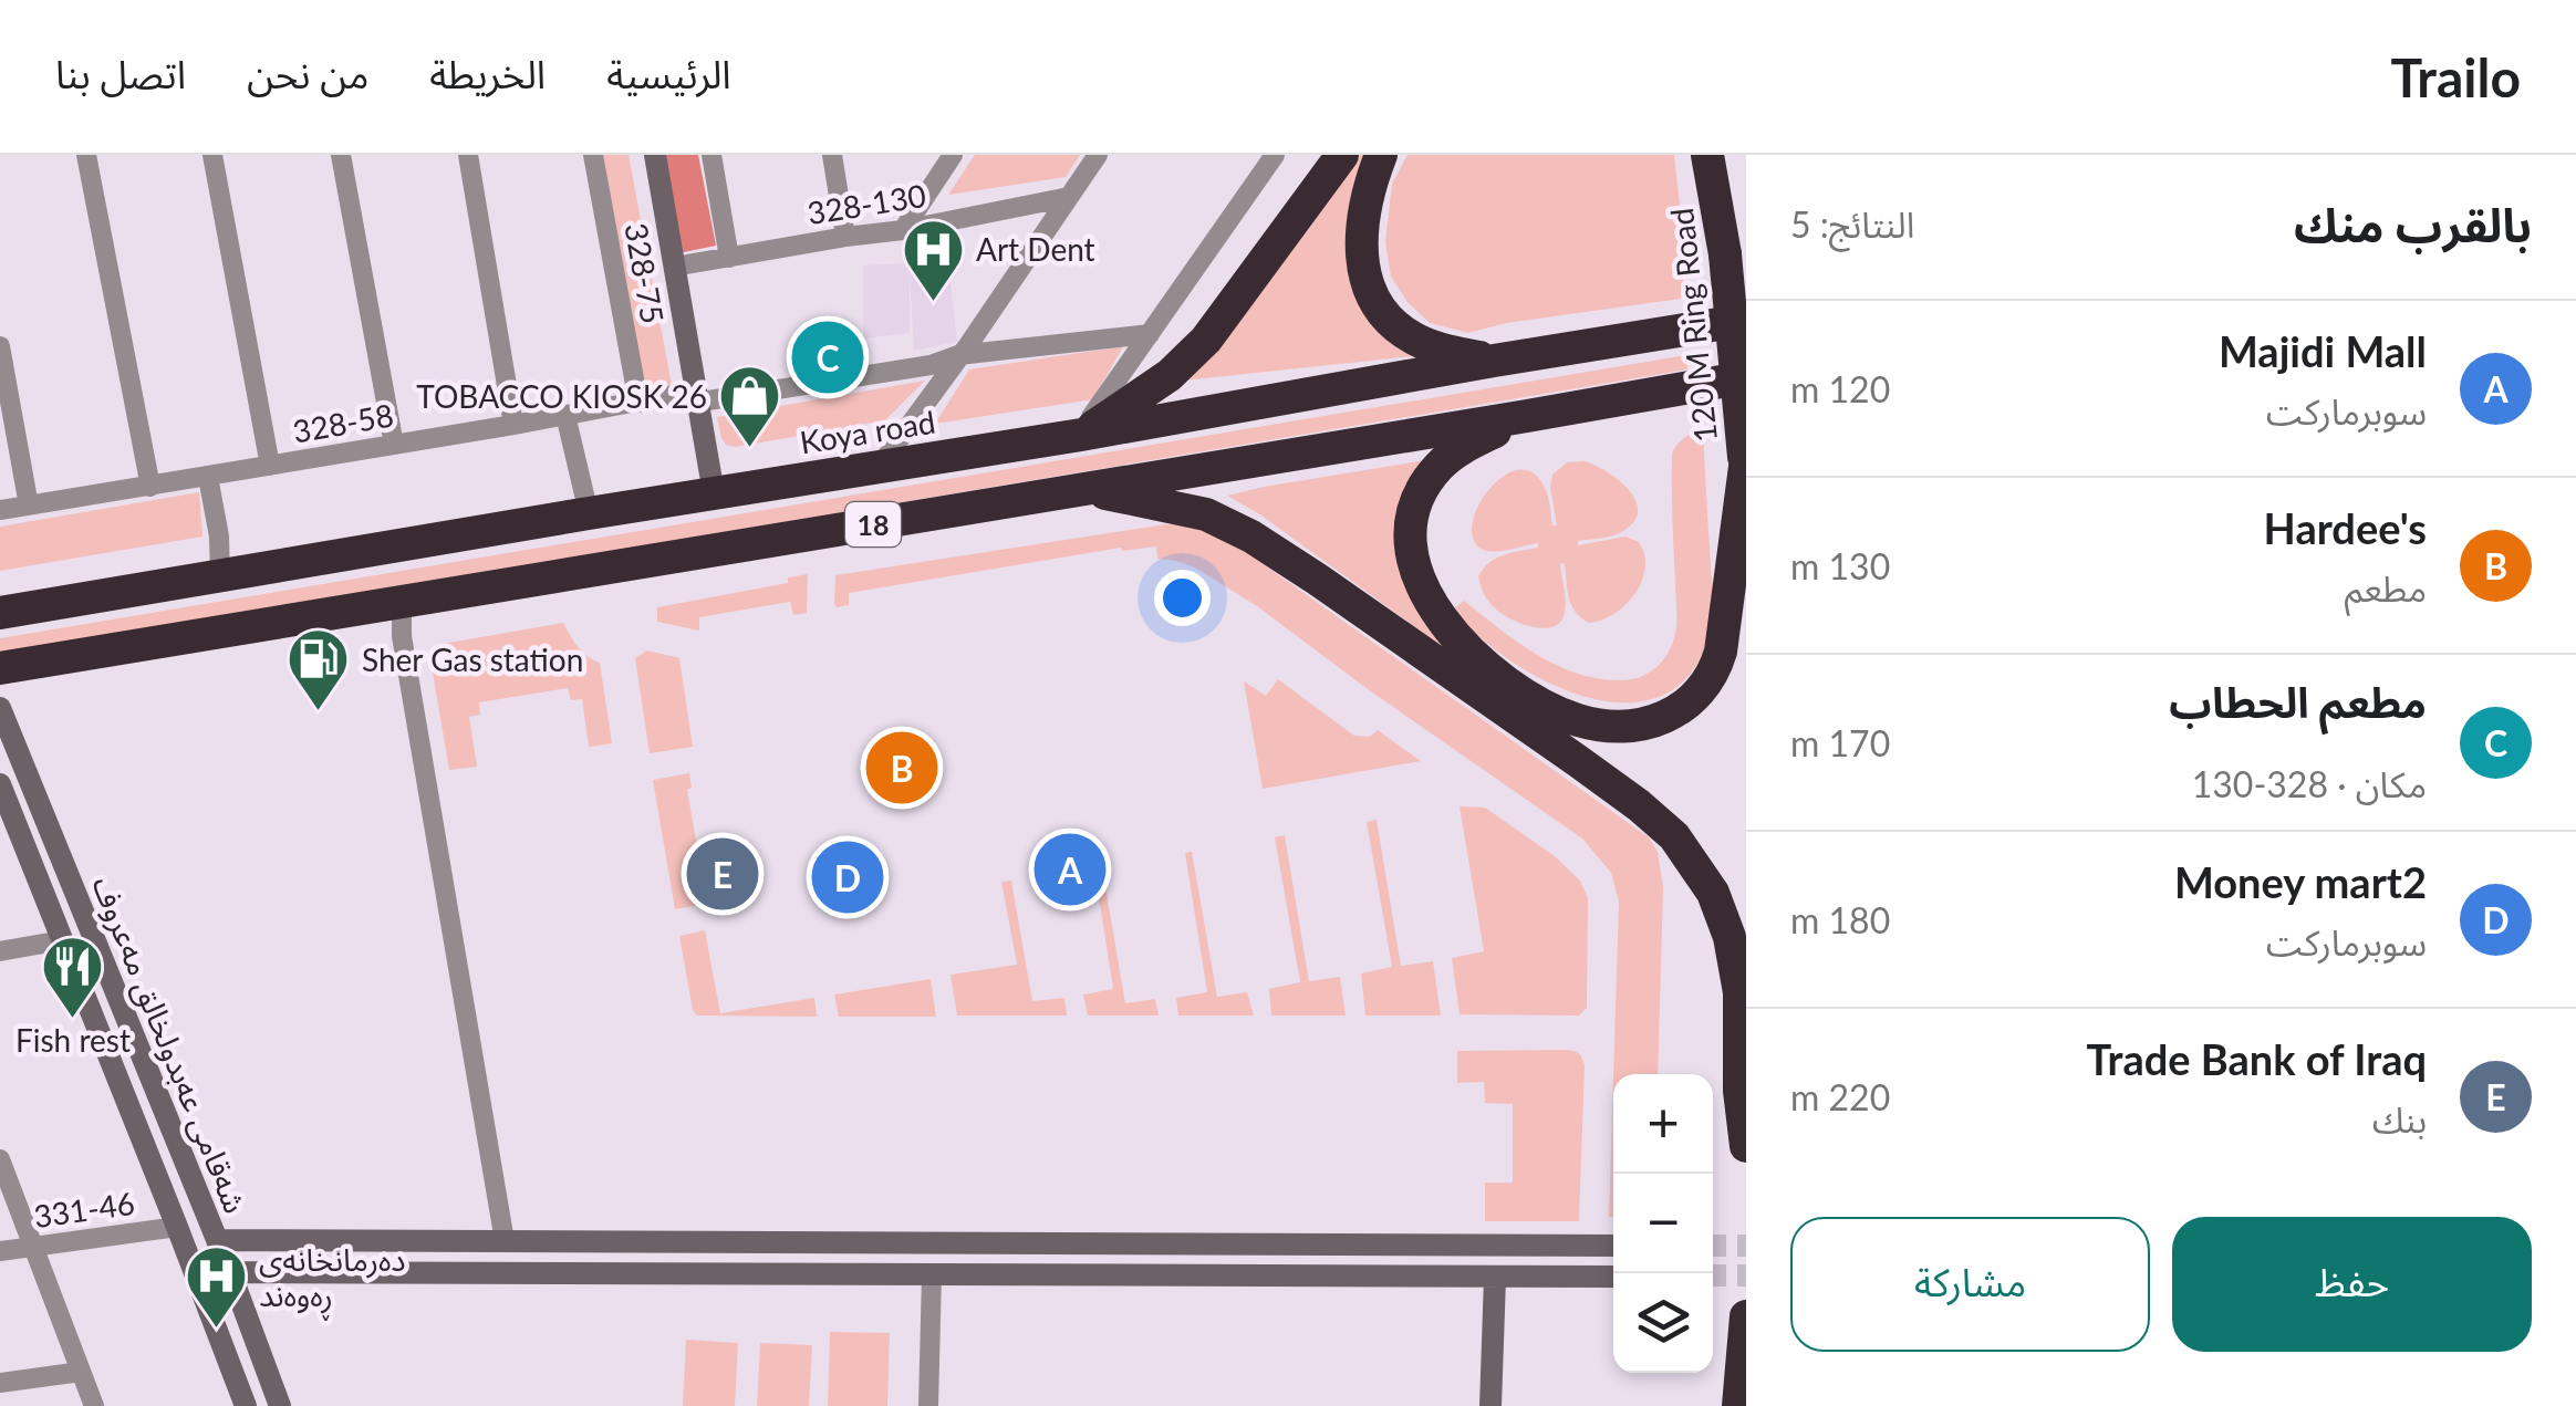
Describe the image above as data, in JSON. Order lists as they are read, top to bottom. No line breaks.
{"streets":{"highway":["120 M Ring Road","Koya road","18"],"street":["328-130","328-75","328-58","شەقامی عەبدولخالق مەعروف","331-46"]},"crossings":[["328-75","328-58"],["120 M Ring Road","18"],["شەقامی عەبدولخالق مەعروف","331-46"]],"places":{"hospital":["Art Dent","دەرمانخانەی ڕەوەند"],"shop":["TOBACCO KIOSK 26"],"fuel station":["Sher Gas station"],"restaurant":["Fish rest"]},"page":{"header":"Trailo","nav":["الرئيسية","الخريطة","من نحن","اتصل بنا"],"heading":["بالقرب منك","النتائج: 5"],"list":[{"mark":"A","name":"Majidi Mall","note":"سوبرماركت","value":"120 m"},{"mark":"B","name":"Hardee's","note":"مطعم","value":"130 m"},{"mark":"C","name":"مطعم الحطاب","note":"مكان · 328-130","value":"170 m"},{"mark":"D","name":"Money mart2","note":"سوبرماركت","value":"180 m"},{"mark":"E","name":"Trade Bank of Iraq","note":"بنك","value":"220 m"}],"pins":["C","B","A","E","D"],"map_buttons":["+","−"],"buttons":["حفظ","مشاركة"]}}
